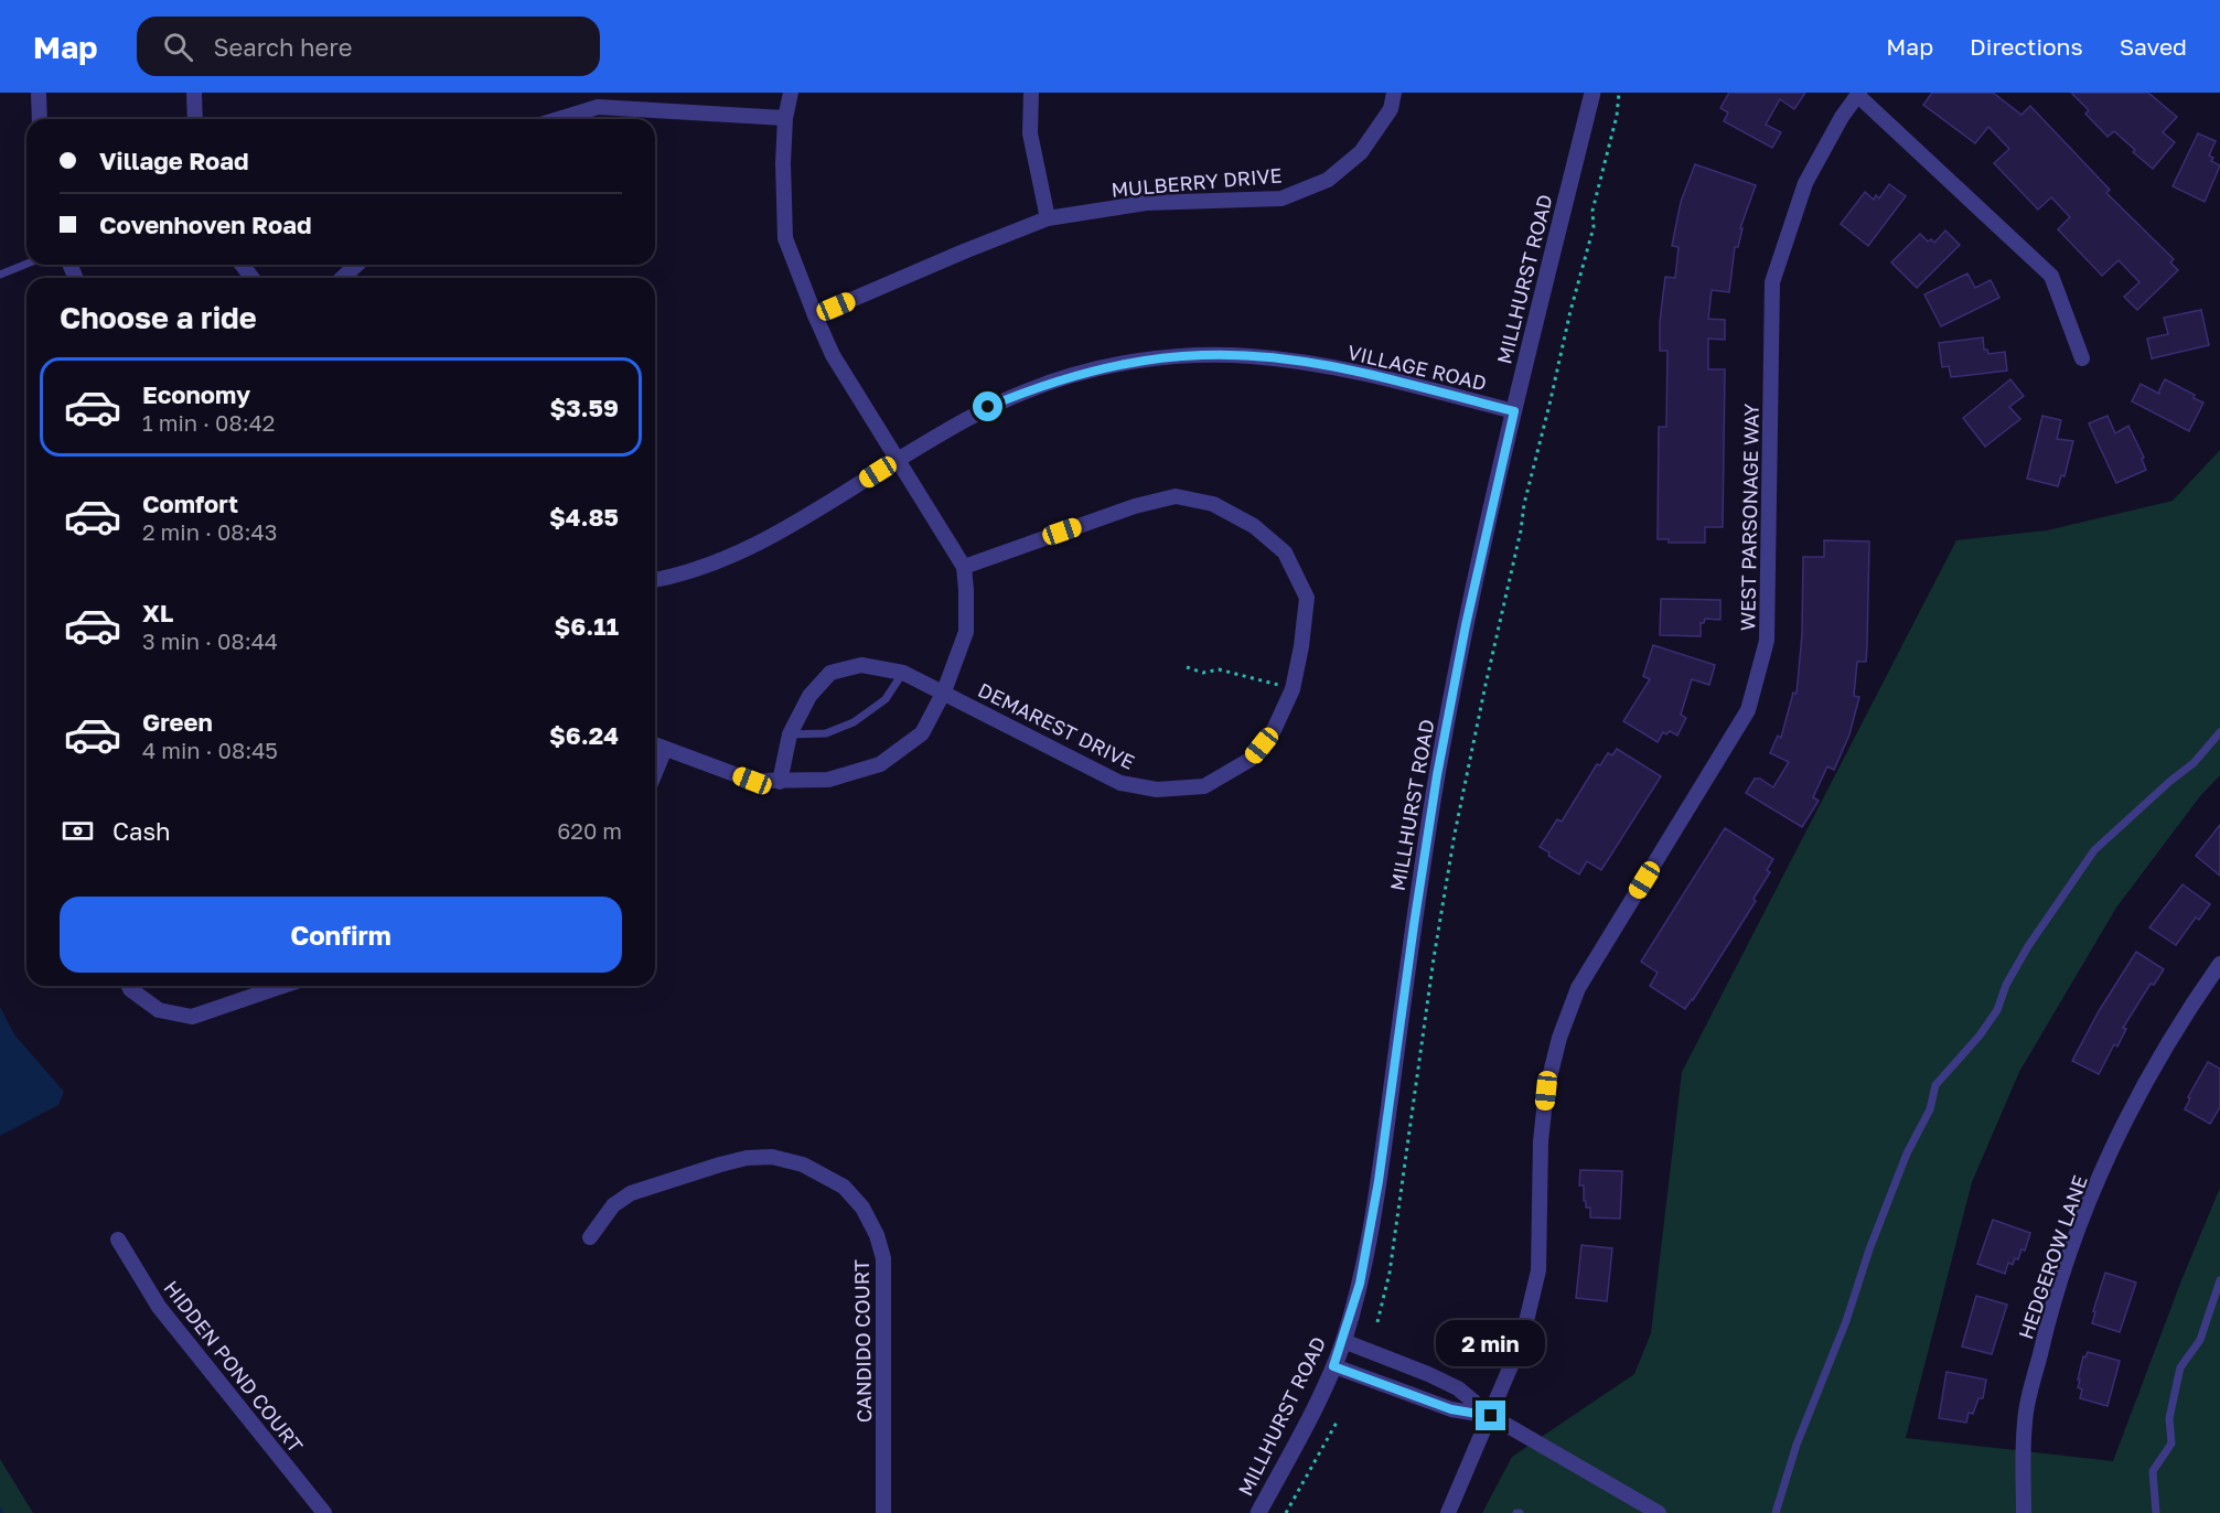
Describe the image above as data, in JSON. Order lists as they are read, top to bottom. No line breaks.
{"streets":{"street":["MULBERRY DRIVE","MILLHURST ROAD","VILLAGE ROAD","WEST PARSONAGE WAY","DEMAREST DRIVE","HEDGEROW LANE","CANDIDO COURT","HIDDEN POND COURT"]},"crossings":[["MILLHURST ROAD","VILLAGE ROAD"]],"page":{"header":"Map","search":"Search here","nav":["Map","Directions","Saved"],"banner":["Village Road","Covenhoven Road"],"heading":"Choose a ride","list":[{"name":"Economy","note":"1 min · 08:42","value":"$3.59"},{"name":"Comfort","note":"2 min · 08:43","value":"$4.85"},{"name":"XL","note":"3 min · 08:44","value":"$6.11"},{"name":"Green","note":"4 min · 08:45","value":"$6.24"}],"pay":["Cash","620 m"],"buttons":"Confirm","bubble":"2 min"}}
